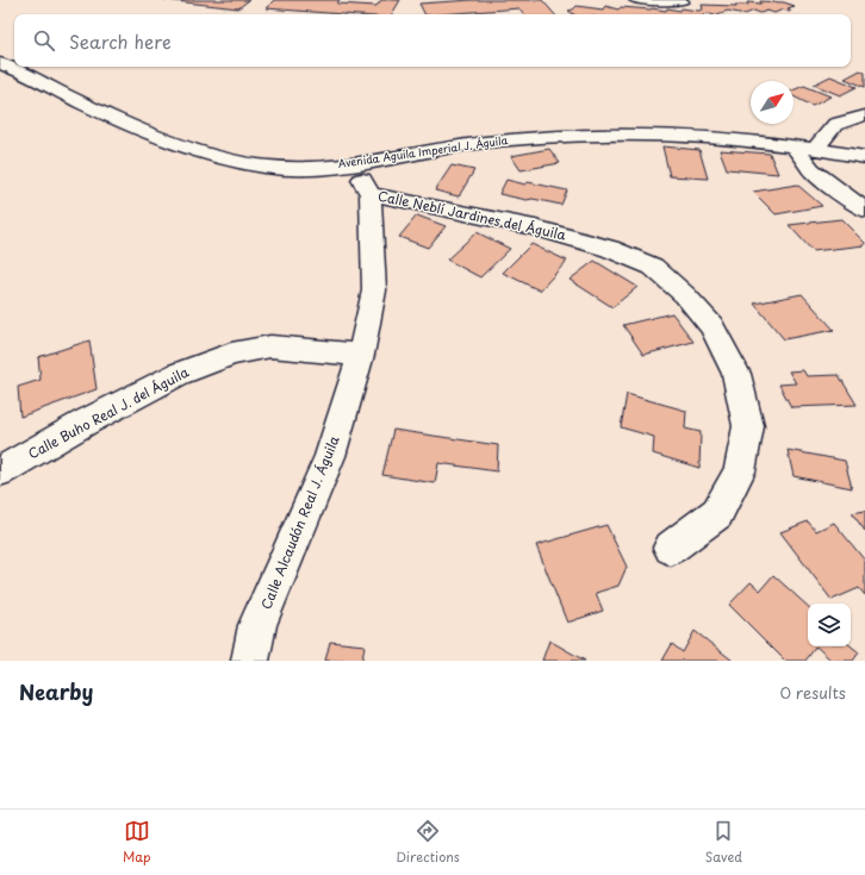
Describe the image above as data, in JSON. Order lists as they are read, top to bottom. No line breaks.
{"streets":{"street":["Avenida Aguila Imperial J. Águila","Calle Neblí Jardines del Águila","Calle Buho Real J. del Águila","Calle Alcaudón Real J. Águila"]},"crossings":[["Calle Neblí Jardines del Águila","Calle Alcaudón Real J. Águila"],["Calle Buho Real J. del Águila","Calle Alcaudón Real J. Águila"]],"north":"top right","page":{"search":"Search here","heading":["Nearby","0 results"],"nav":["Map","Directions","Saved"]}}
